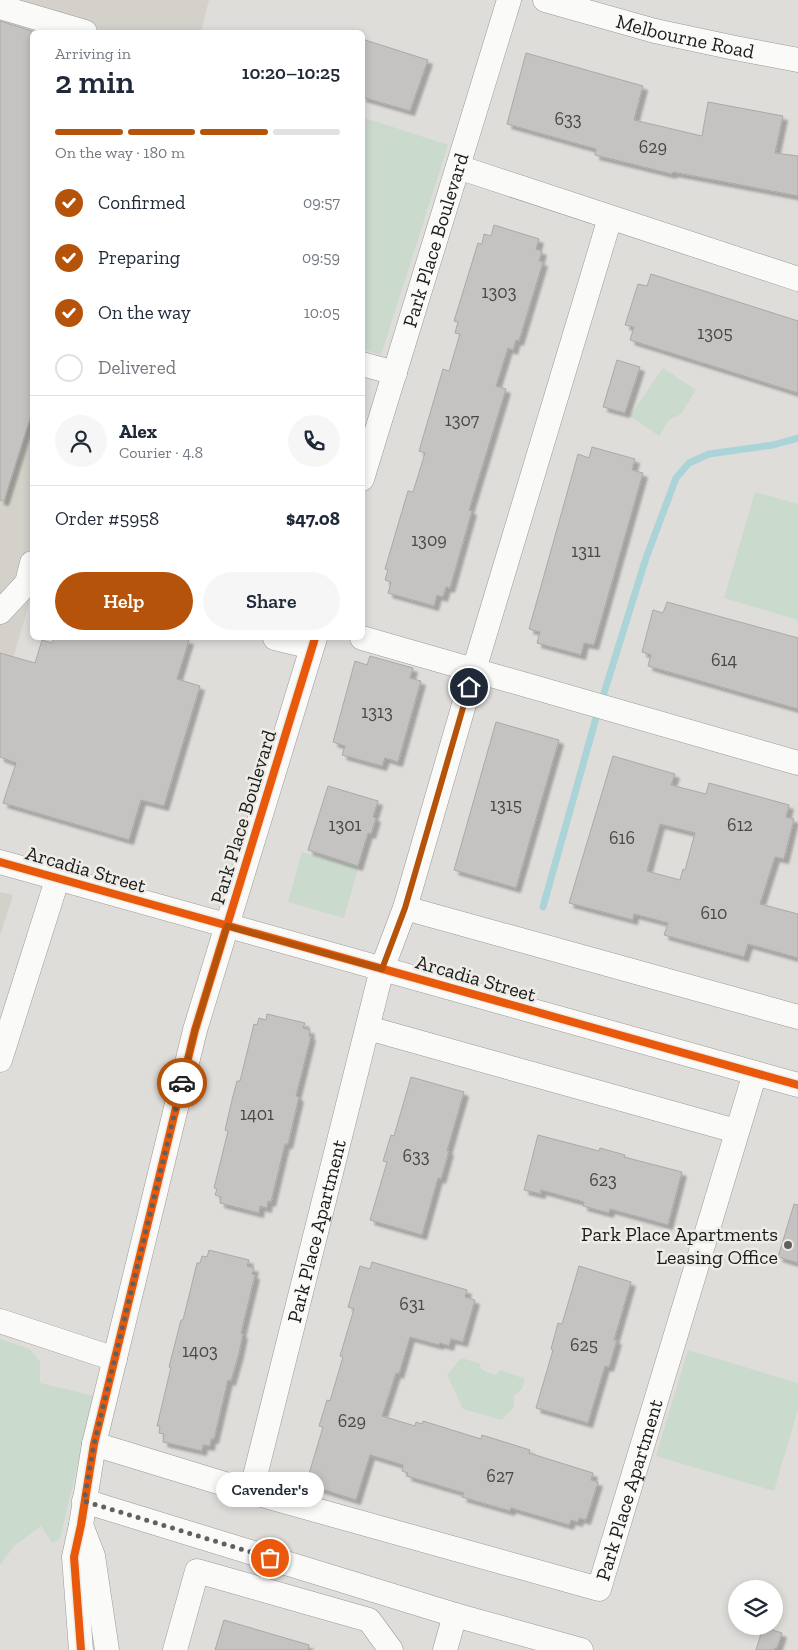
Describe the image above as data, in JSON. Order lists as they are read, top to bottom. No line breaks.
{"streets":{"street":["Melbourne Road","Park Place Boulevard","Arcadia Street","Park Place Apartment"]},"crossings":[["Park Place Boulevard","Arcadia Street"],["Park Place Boulevard","Park Place Apartment"],["Arcadia Street","Park Place Apartment"]],"places":["Park Place Apartments Leasing Office","Cavender's"],"house_numbers":["633","629","1303","1305","1307","1309","1311","614","1313","1315","1301","612","616","610","1401","633","623","631","625","1403","629","627"],"page":{"heading":["2 min","Arriving in","10:20–10:25"],"panel":["Alex","Courier · 4.8","Order #5958","$47.08"],"bar":"On the way · 180 m","list":[["Confirmed","09:57"],["Preparing","09:59"],["On the way","10:05"],"Delivered"],"buttons":["Help","Share"],"bubble":"Cavender's"}}
